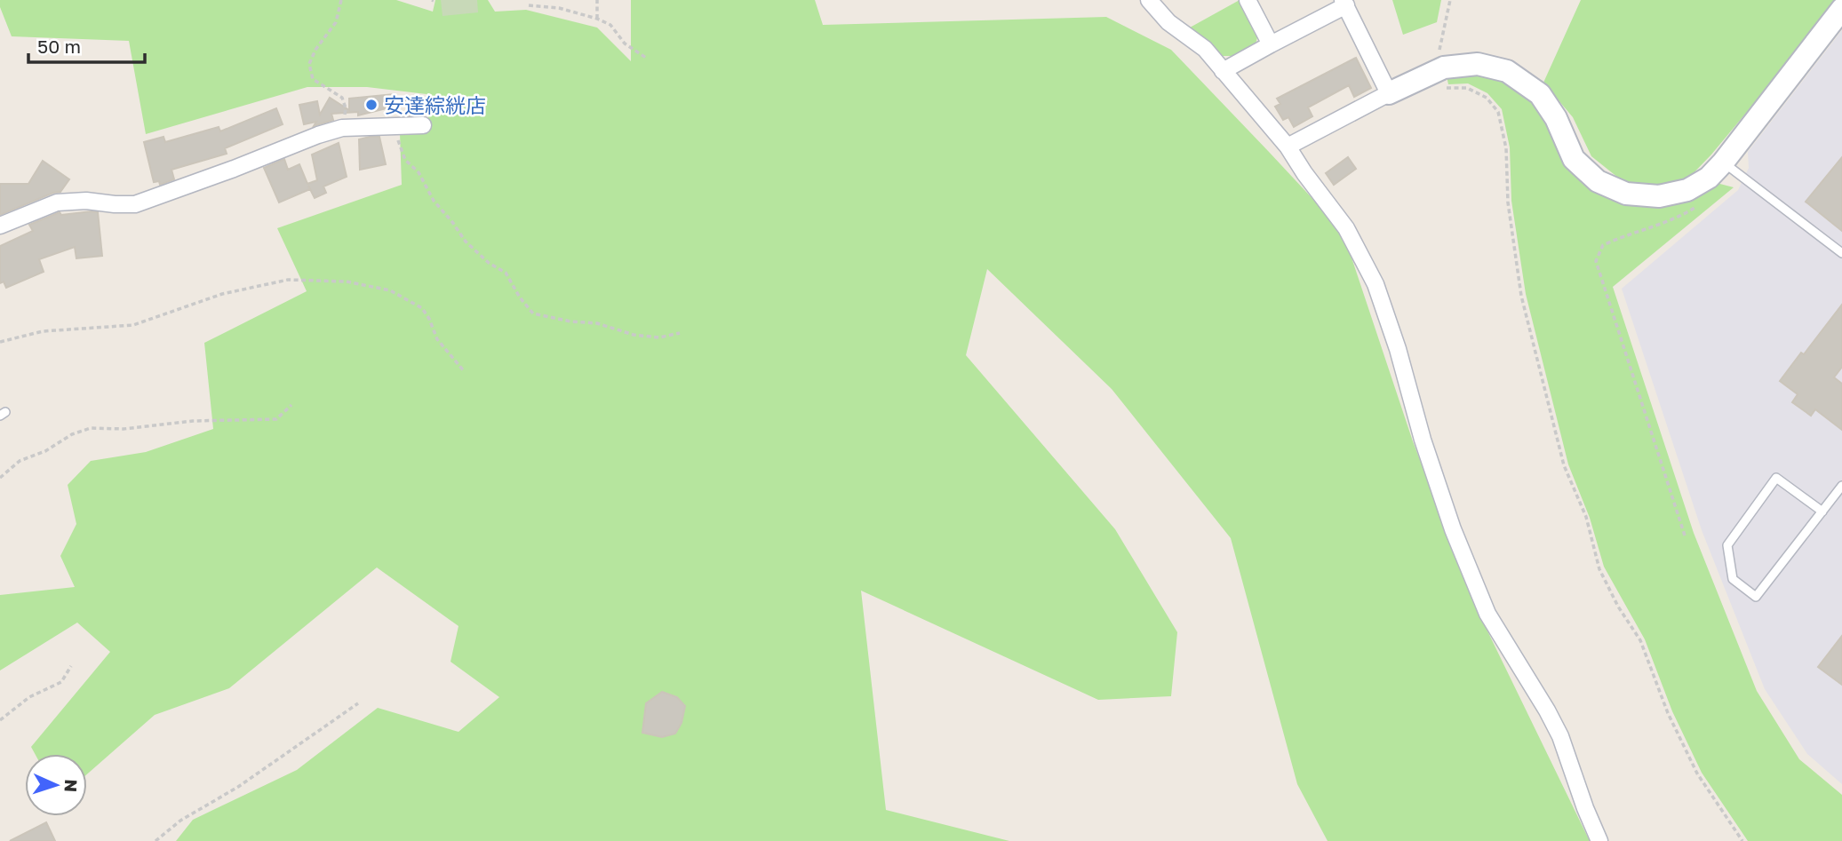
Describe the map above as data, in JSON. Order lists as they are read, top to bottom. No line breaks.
{"places":["安達綜絖店"],"scale_bar":"50 m","north":"right"}
